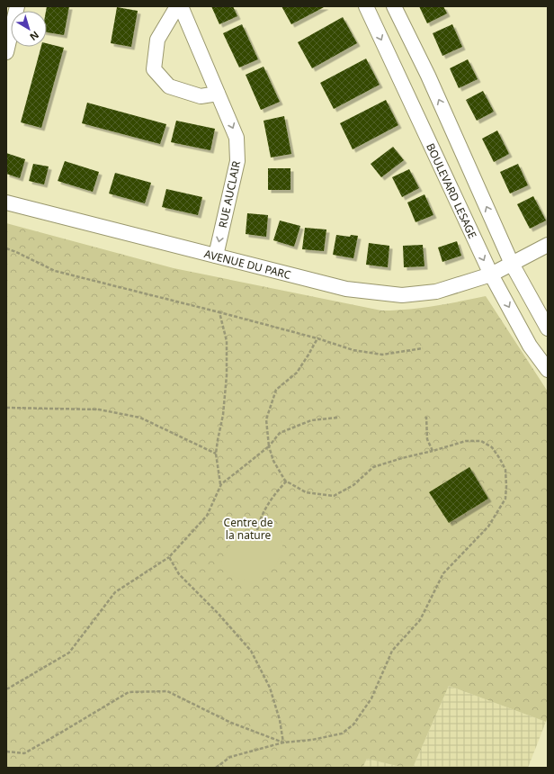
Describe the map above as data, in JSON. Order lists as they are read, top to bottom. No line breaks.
{"streets":{"street":["BOULEVARD LESAGE","RUE AUCLAIR","AVENUE DU PARC"]},"crossings":[["BOULEVARD LESAGE","AVENUE DU PARC"],["RUE AUCLAIR","AVENUE DU PARC"]],"one_way":["RUE AUCLAIR"],"parks":["Centre de la nature"],"north":"bottom right"}
